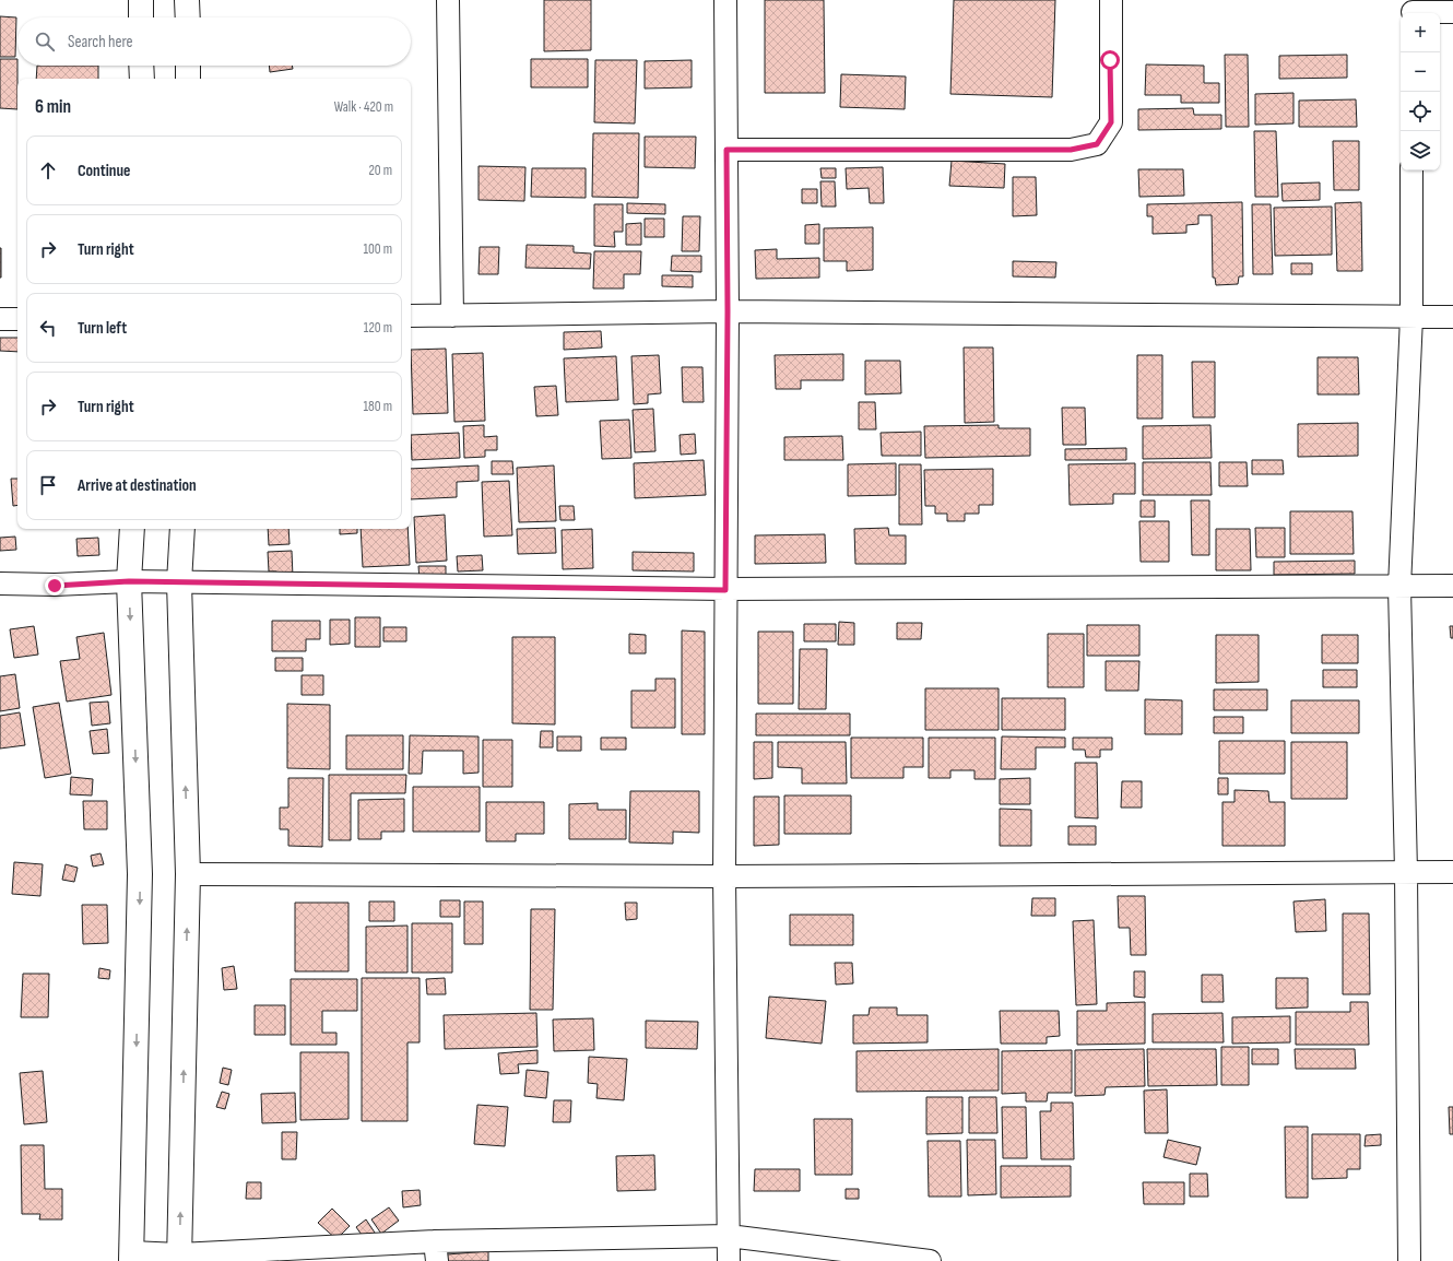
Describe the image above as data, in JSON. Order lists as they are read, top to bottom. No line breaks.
{"page":{"map_buttons":["+","−"],"search":"Search here","heading":["6 min","Walk · 420 m"],"list":[["Continue","20 m"],["Turn right","100 m"],["Turn left","120 m"],["Turn right","180 m"],"Arrive at destination"]}}
